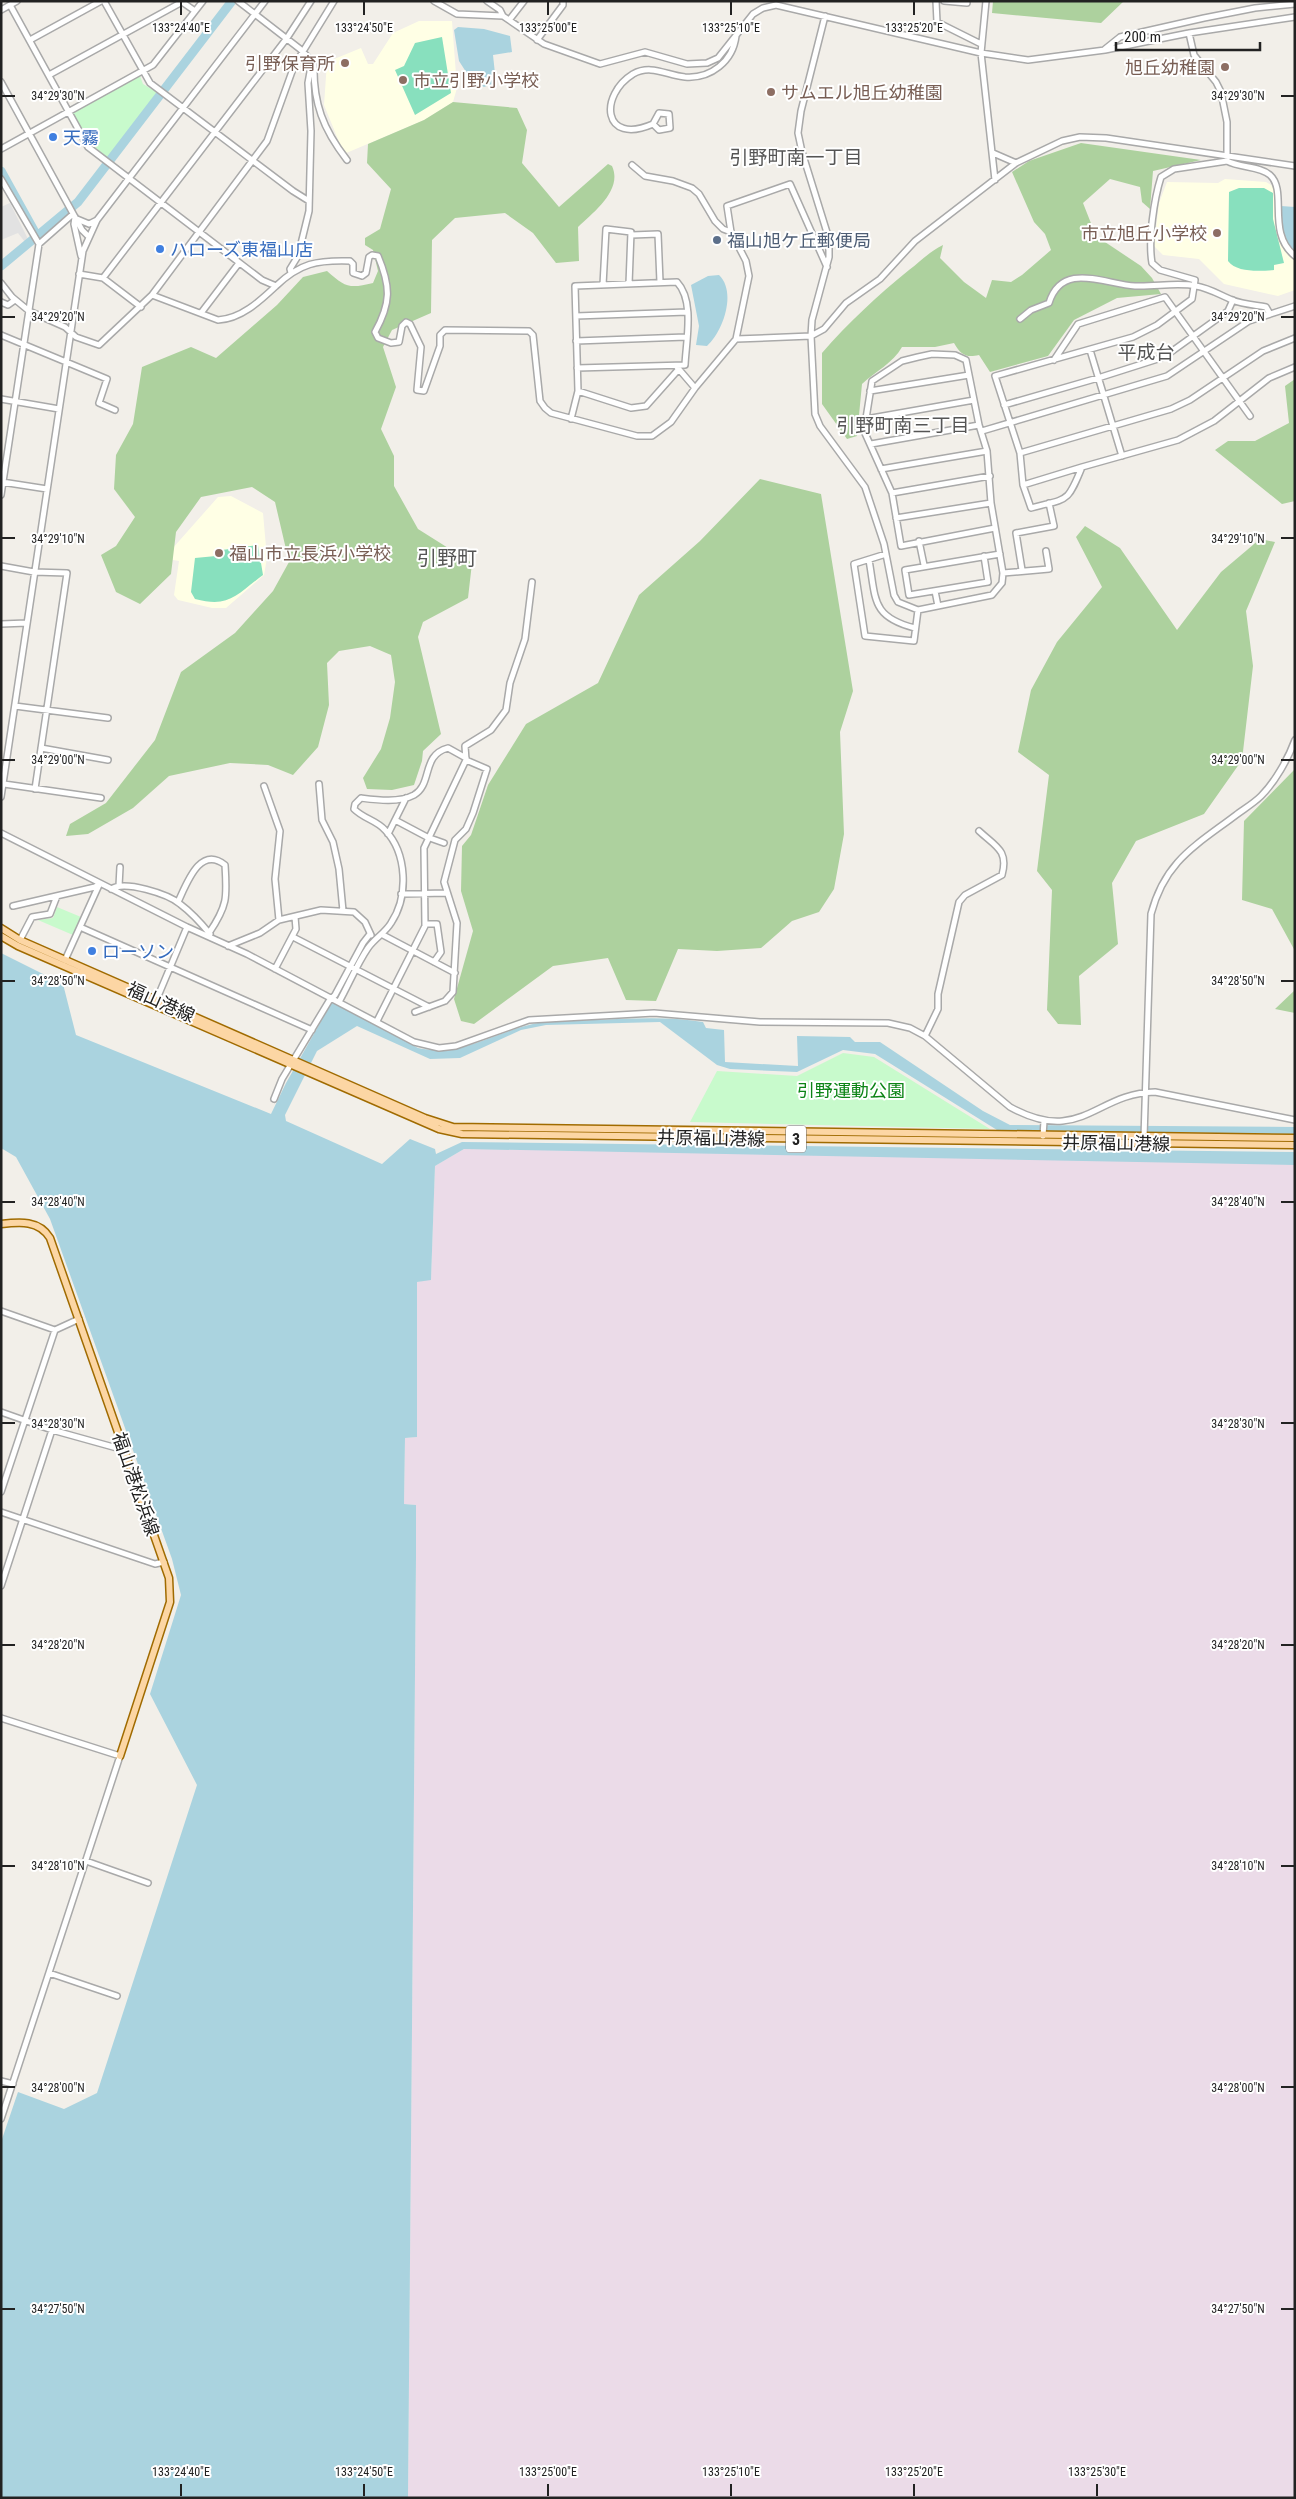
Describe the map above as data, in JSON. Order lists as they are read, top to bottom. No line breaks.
{"streets":{"main road":["福山港線","井原福山港線","3","福山港松浜線"]},"crossings":[["福山港線","井原福山港線"]],"districts":["引野町南一丁目","平成台","引野町南三丁目","引野町"],"parks":["引野運動公園"],"places":["引野保育所","旭丘幼稚園","市立引野小学校","サムエル旭丘幼稚園","天霧","市立旭丘小学校","福山旭ケ丘郵便局","ハローズ東福山店","福山市立長浜小学校","ローソン"],"scale_bar":"200 m","coordinates":["133°24'40\"E","133°24'50\"E","133°25'00\"E","133°25'10\"E","133°25'20\"E","34°29'30\"N","34°29'20\"N","34°29'10\"N","34°29'00\"N","34°28'50\"N","34°28'40\"N","34°28'30\"N","34°28'20\"N","34°28'10\"N","34°28'00\"N","34°27'50\"N","133°25'30\"E"]}
